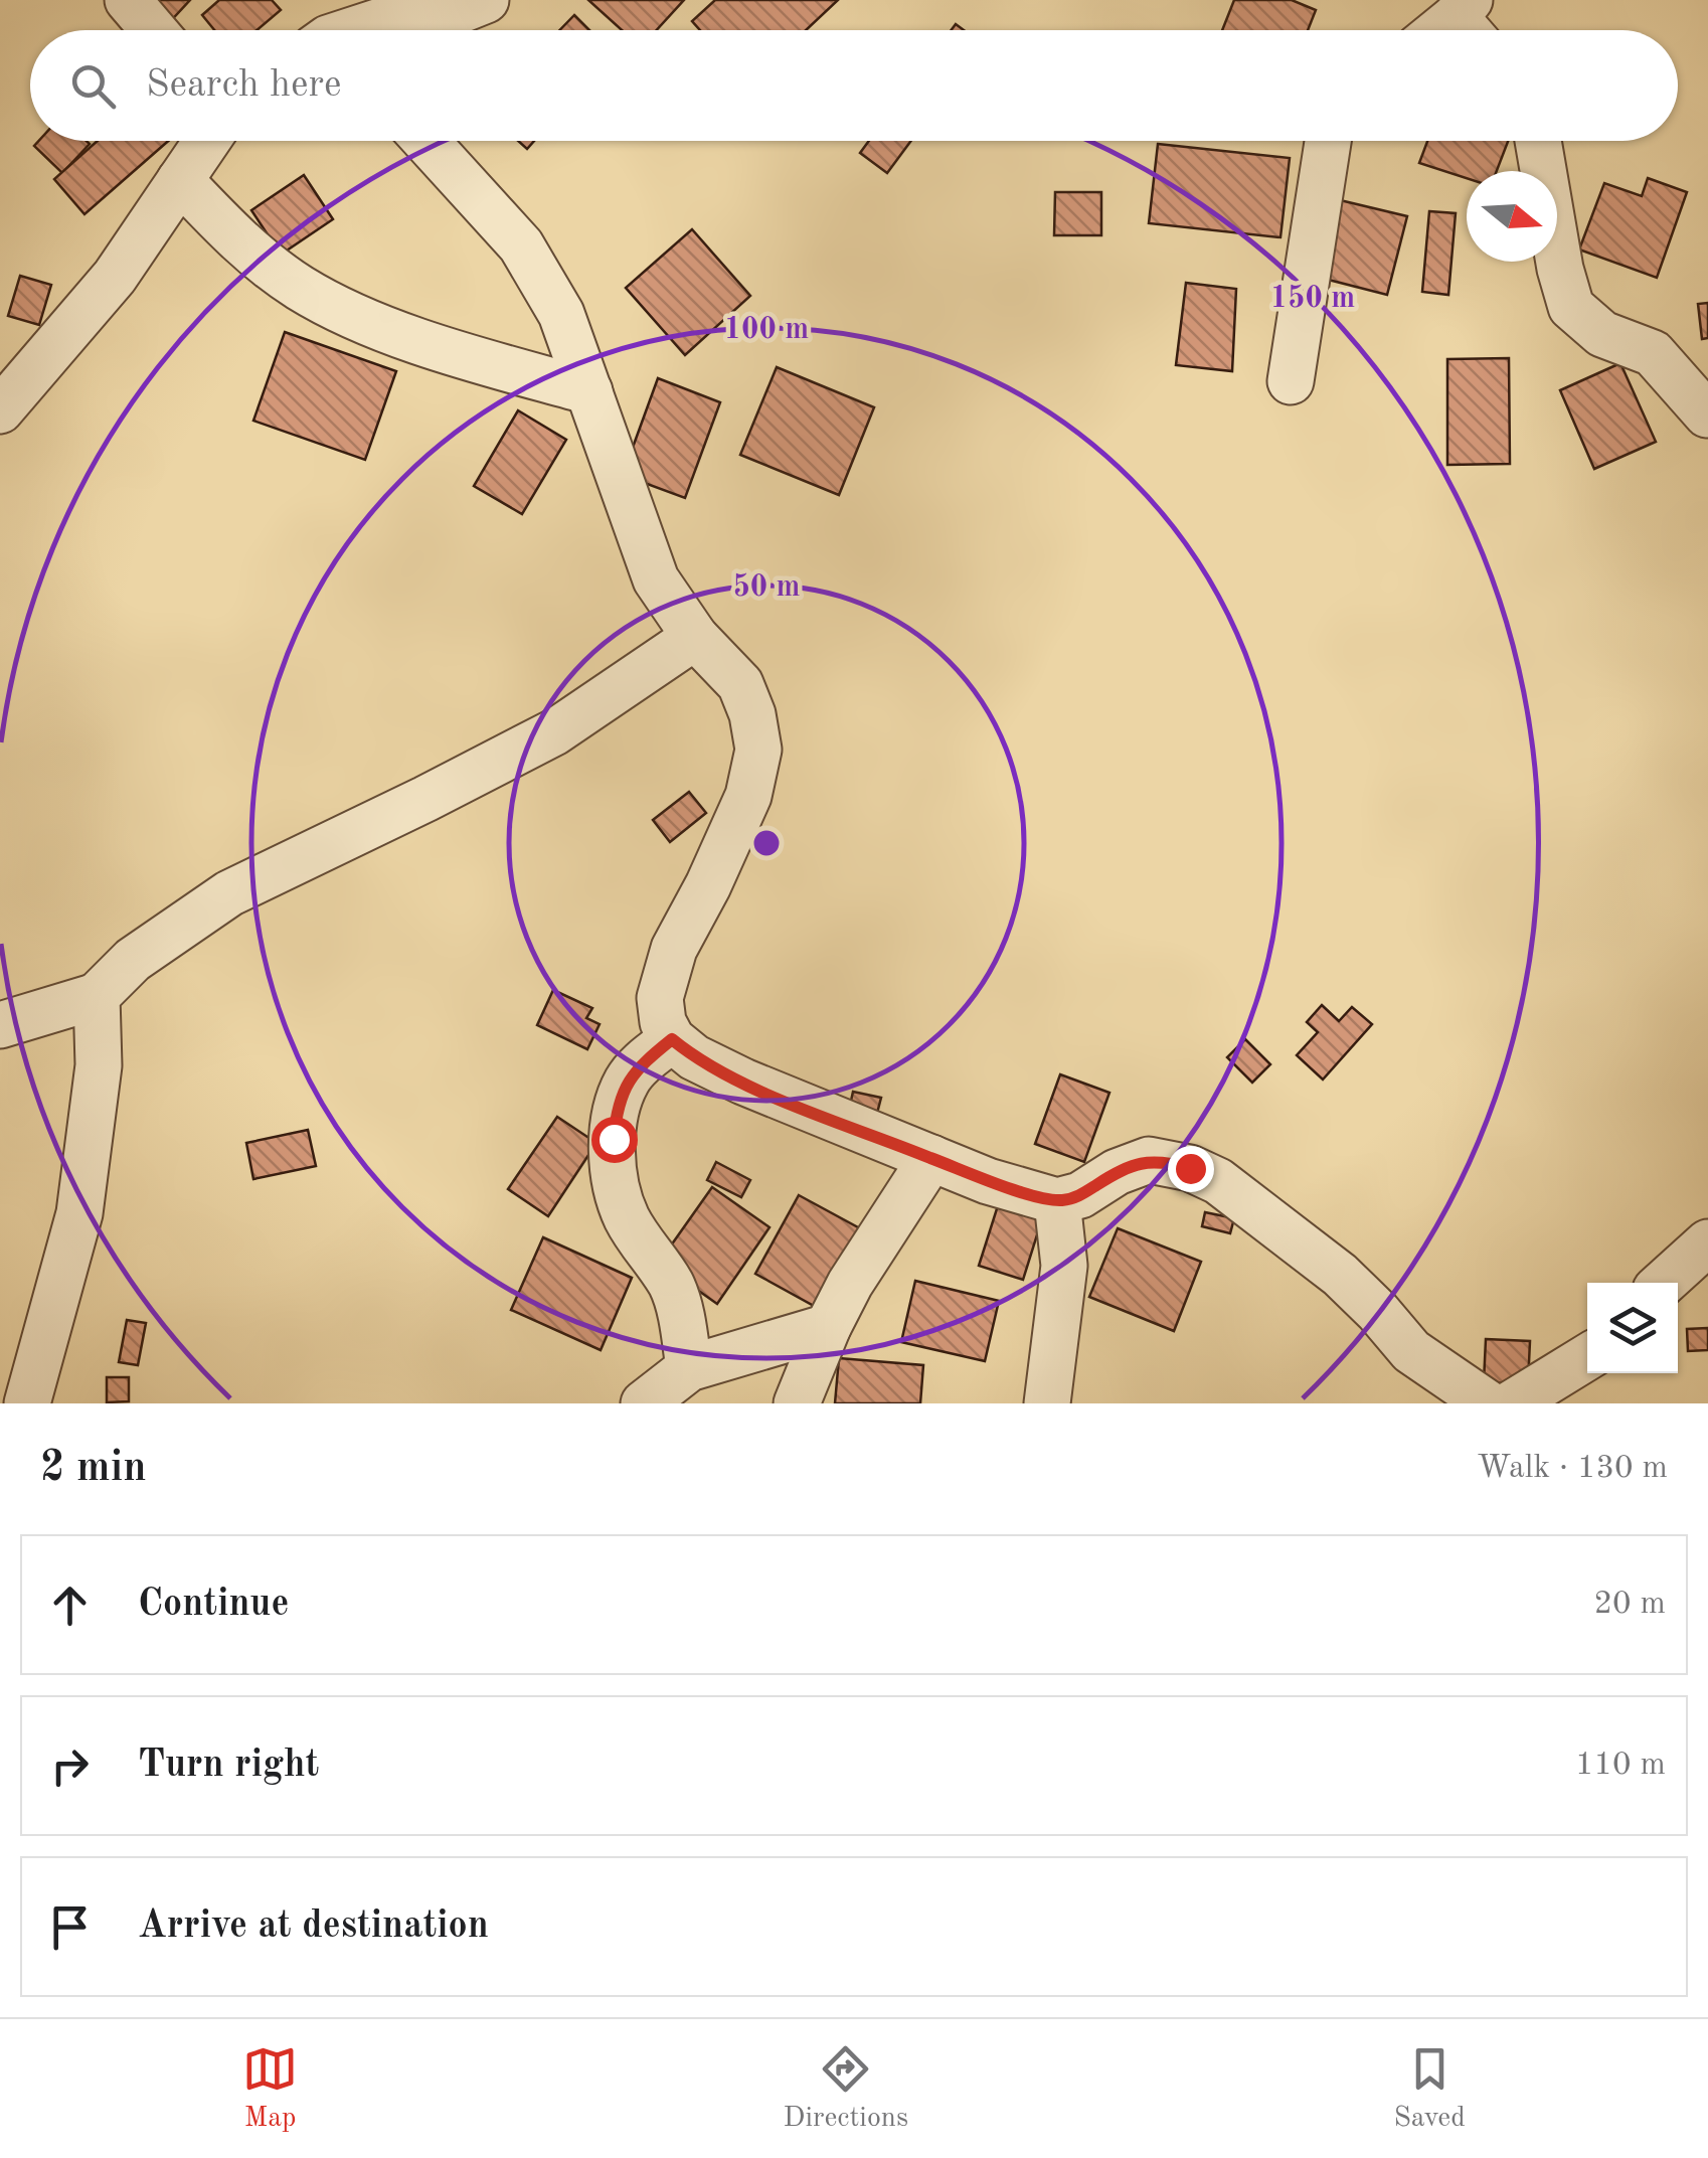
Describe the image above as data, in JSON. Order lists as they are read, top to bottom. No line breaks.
{"north":"right","page":{"search":"Search here","heading":["2 min","Walk · 130 m"],"list":[["Continue","20 m"],["Turn right","110 m"],"Arrive at destination"],"nav":["Map","Directions","Saved"]},"rings":["150 m","100 m","50 m"]}
